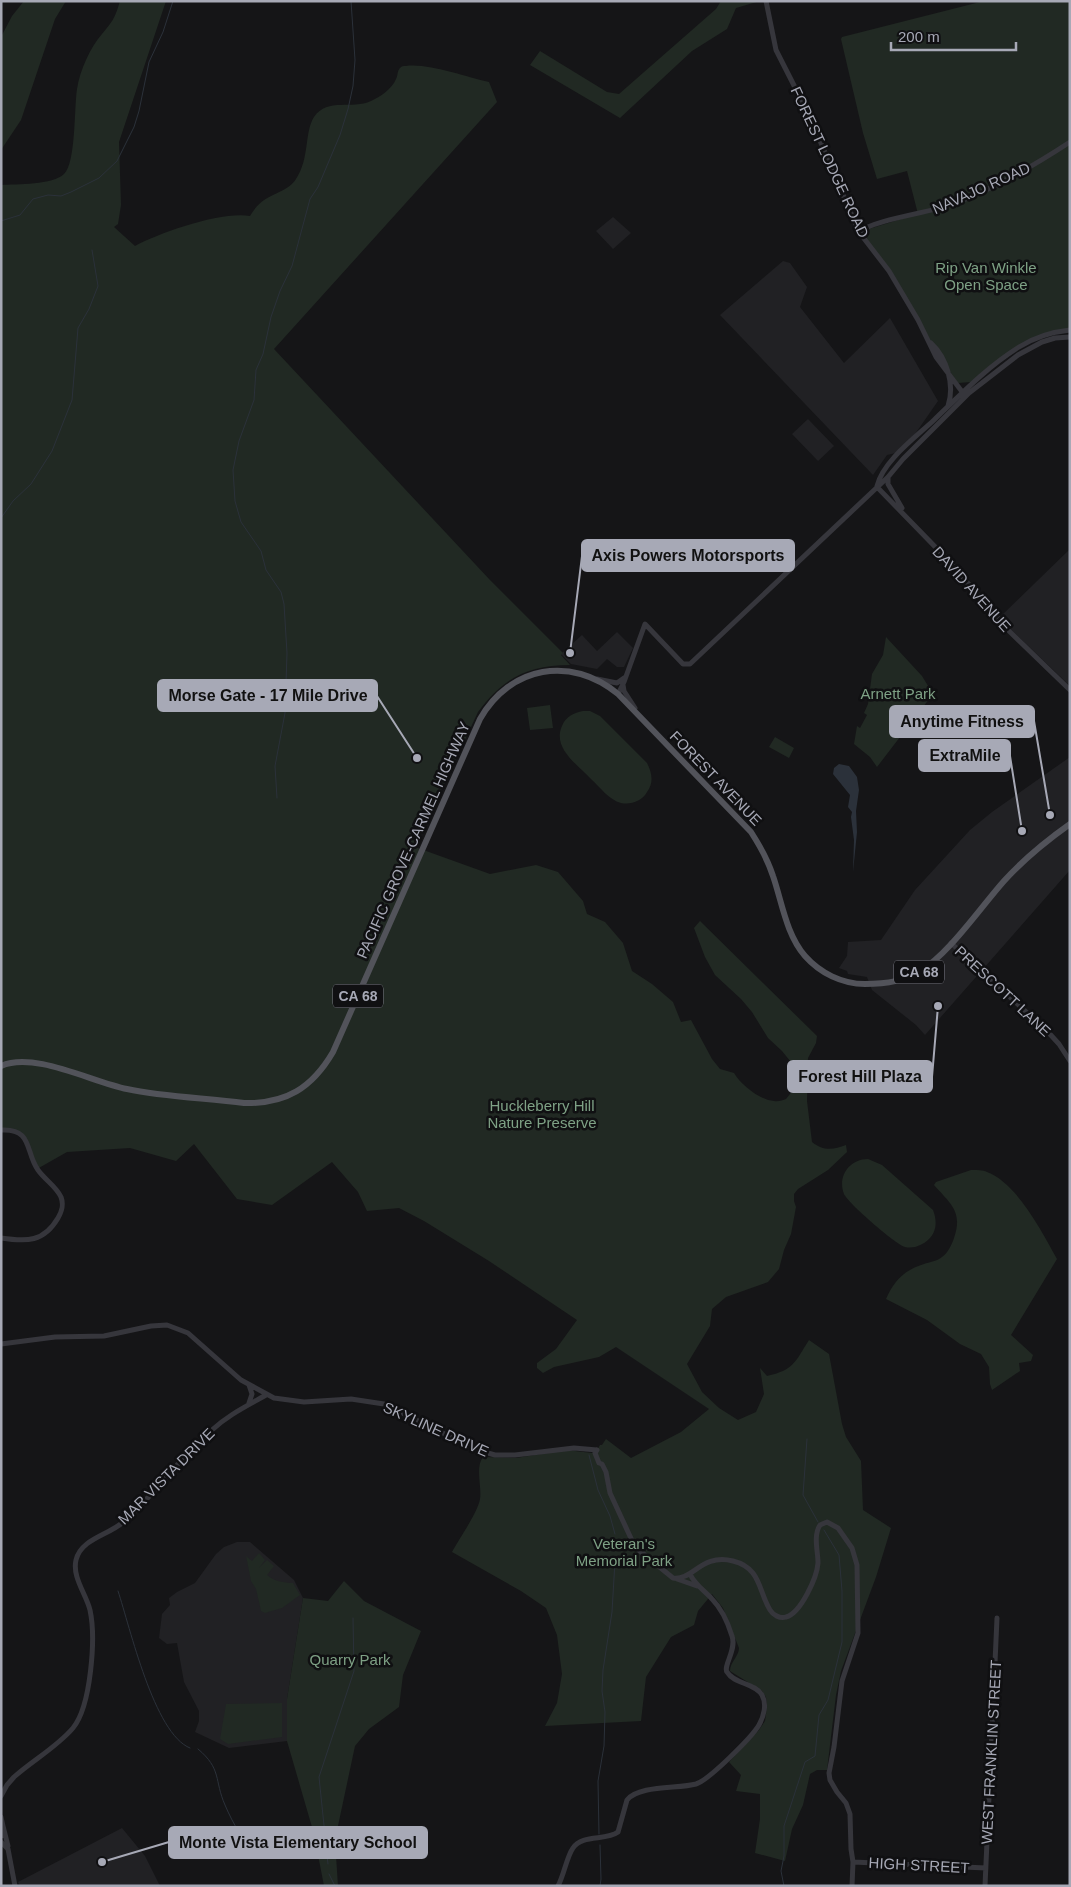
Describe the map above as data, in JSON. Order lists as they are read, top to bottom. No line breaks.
{"streets":{"main road":["FOREST AVENUE","PACIFIC GROVE-CARMEL HIGHWAY","CA 68"],"street":["FOREST LODGE ROAD","NAVAJO ROAD","DAVID AVENUE","PRESCOTT LANE","SKYLINE DRIVE","MAR VISTA DRIVE","WEST FRANKLIN STREET","HIGH STREET"]},"crossings":[["FOREST LODGE ROAD","NAVAJO ROAD"],["FOREST AVENUE","PACIFIC GROVE-CARMEL HIGHWAY"],["FOREST AVENUE","PRESCOTT LANE"],["SKYLINE DRIVE","MAR VISTA DRIVE"],["WEST FRANKLIN STREET","HIGH STREET"]],"parks":["Rip Van Winkle Open Space","Arnett Park","Huckleberry Hill Nature Preserve","Veteran's Memorial Park","Quarry Park"],"places":["Axis Powers Motorsports","Morse Gate - 17 Mile Drive","Anytime Fitness","ExtraMile","Forest Hill Plaza","Monte Vista Elementary School"],"scale_bar":"200 m"}
